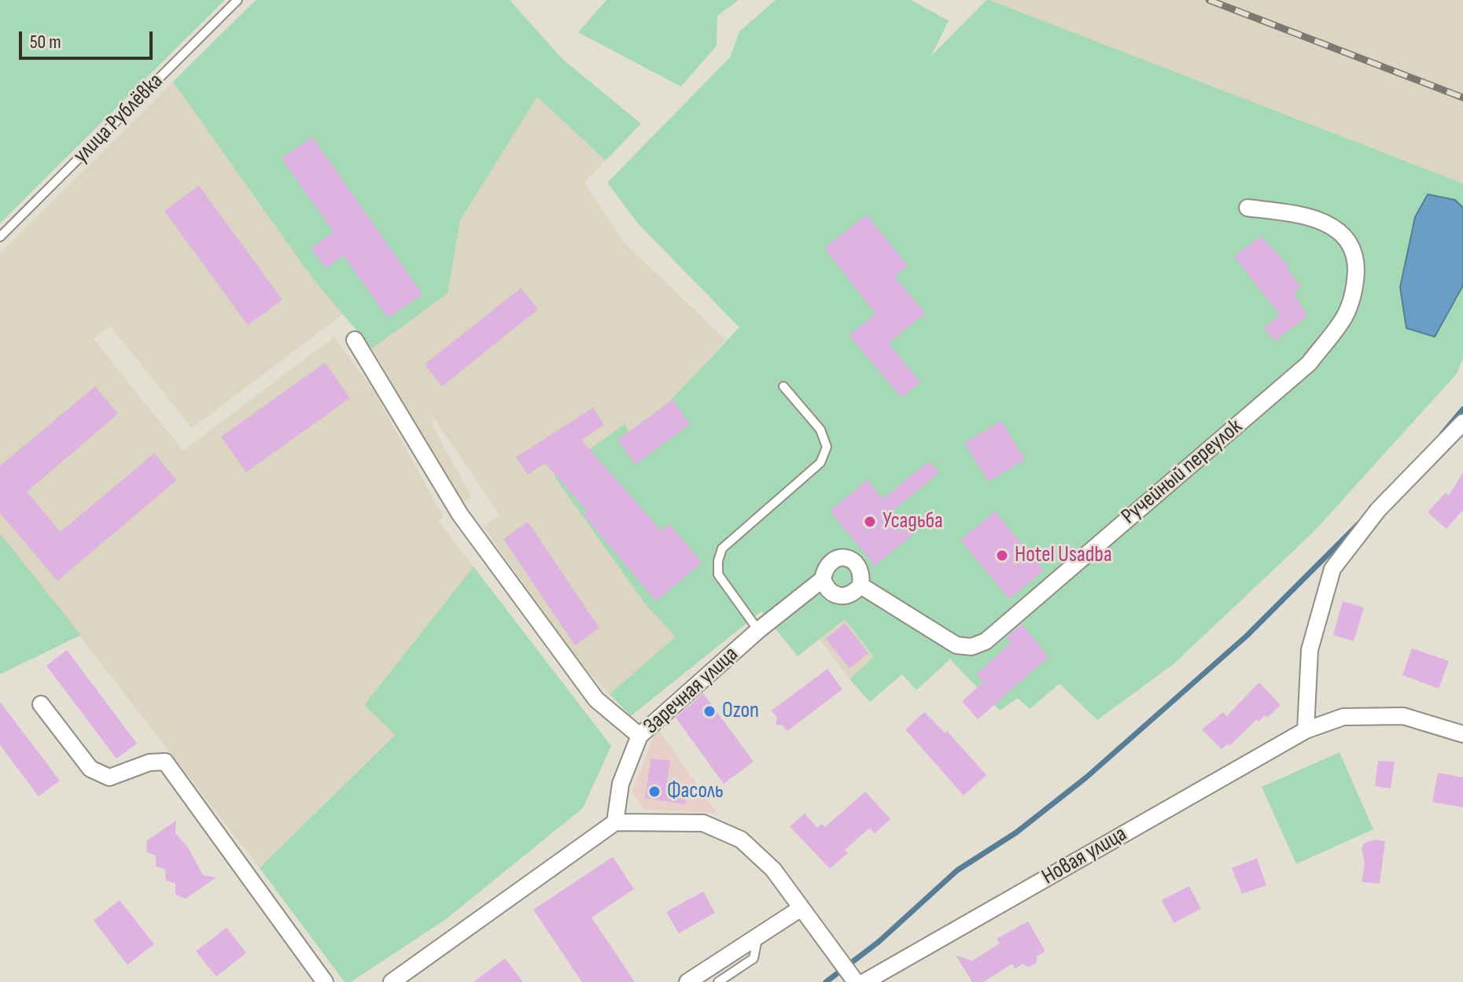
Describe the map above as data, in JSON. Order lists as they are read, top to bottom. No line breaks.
{"streets":{"street":["Ручейный переулок","Заречная улица","Новая улица"],"lane":["улица Рублёвка"]},"crossings":[["Ручейный переулок","Заречная улица"]],"places":["Усадьба","Hotel Usadba","Ozon","Фасоль"],"scale_bar":"50 m"}
